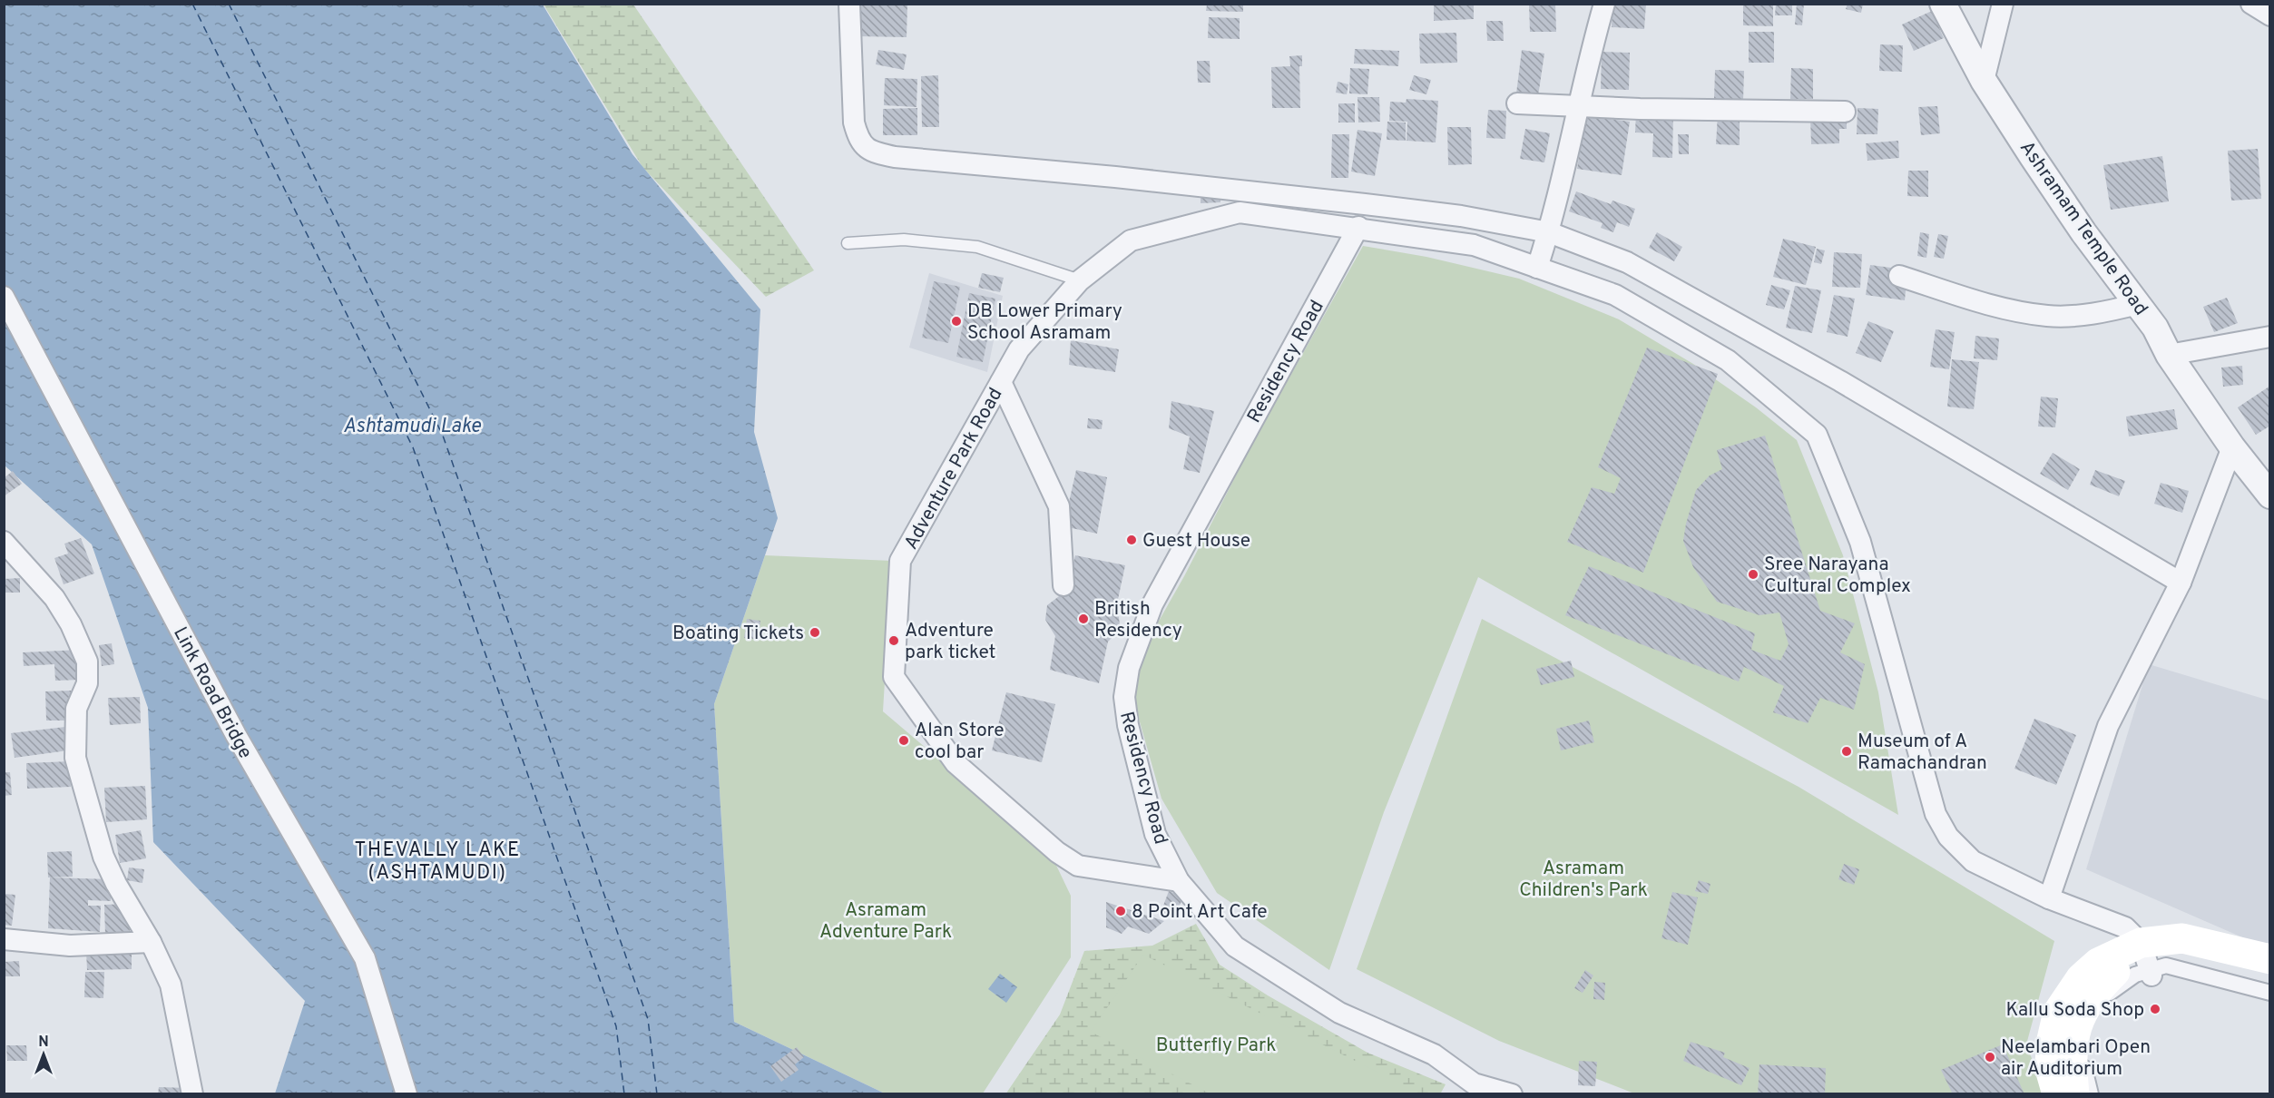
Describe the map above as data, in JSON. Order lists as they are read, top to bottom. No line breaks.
{"streets":{"street":["Ashramam Temple Road","Residency Road","Adventure Park Road","Link Road Bridge"]},"crossings":[["Residency Road","Adventure Park Road"]],"districts":["THEVALLY LAKE (ASHTAMUDI)"],"water":["Ashtamudi Lake"],"parks":["Asramam Children's Park","Asramam Adventure Park","Butterfly Park"],"places":["DB Lower Primary School Asramam","Guest House","Sree Narayana Cultural Complex","British Residency","Boating Tickets","Adventure park ticket","Alan Store cool bar","Museum of A Ramachandran","8 Point Art Cafe","Kallu Soda Shop","Neelambari Open air Auditorium"],"north":"top"}
